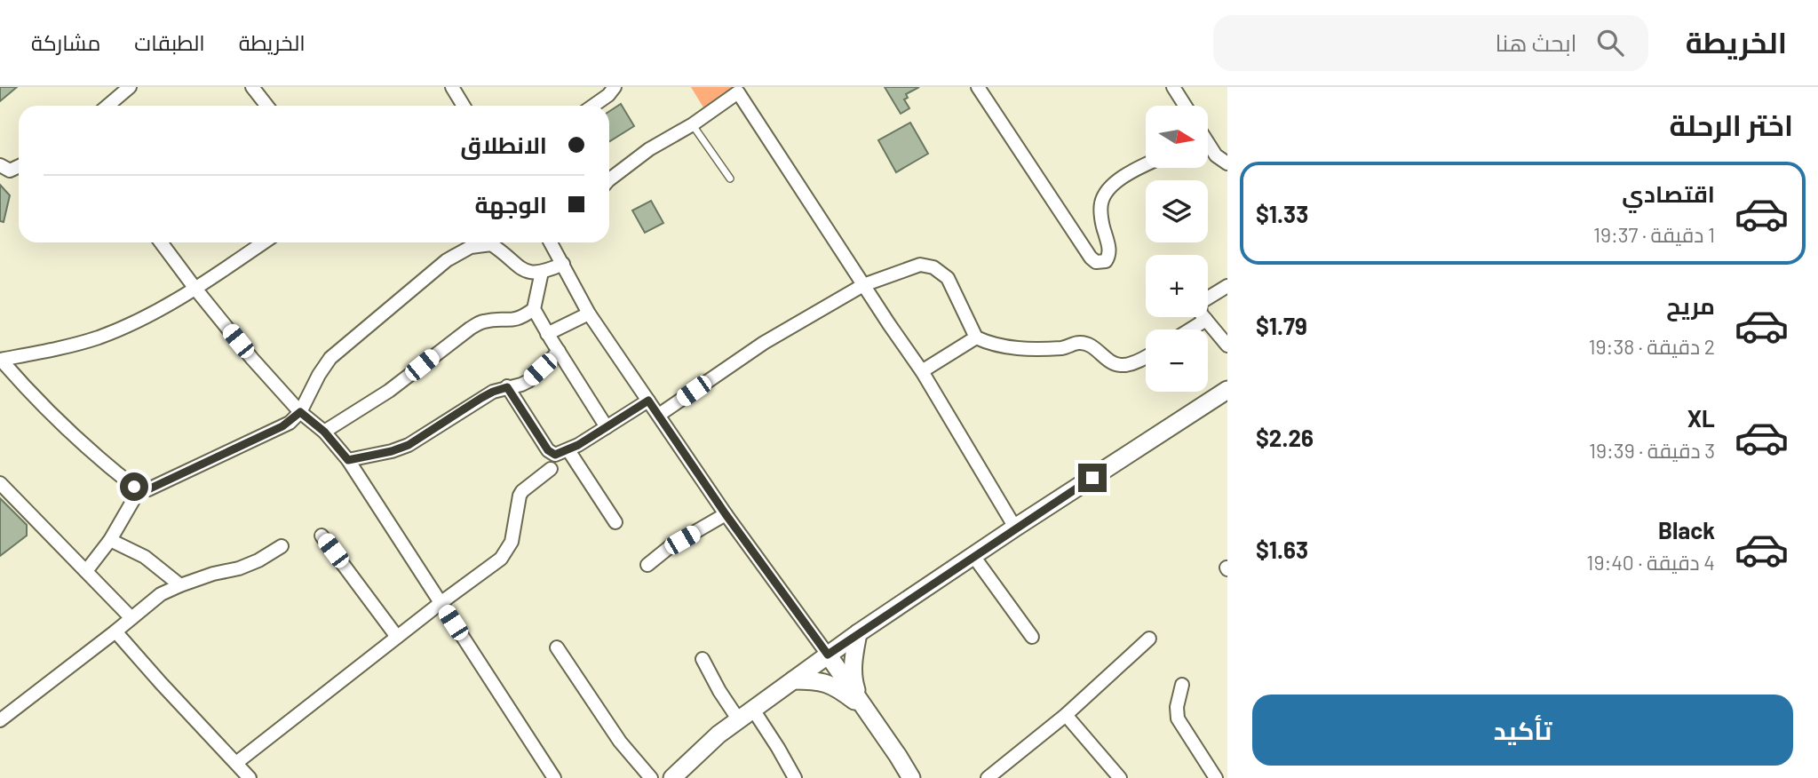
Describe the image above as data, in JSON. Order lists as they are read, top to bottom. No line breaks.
{"north":"right","page":{"header":"الخريطة","search":"ابحث هنا","nav":["الخريطة","الطبقات","مشاركة"],"heading":"اختر الرحلة","map_buttons":["+","−"],"banner":["الانطلاق","الوجهة"],"list":[{"name":"اقتصادي","note":"1 دقيقة · 19:37","value":"$1.33"},{"name":"مريح","note":"2 دقيقة · 19:38","value":"$1.79"},{"name":"XL","note":"3 دقيقة · 19:39","value":"$2.26"},{"name":"Black","note":"4 دقيقة · 19:40","value":"$1.63"}],"buttons":"تأكيد"}}
